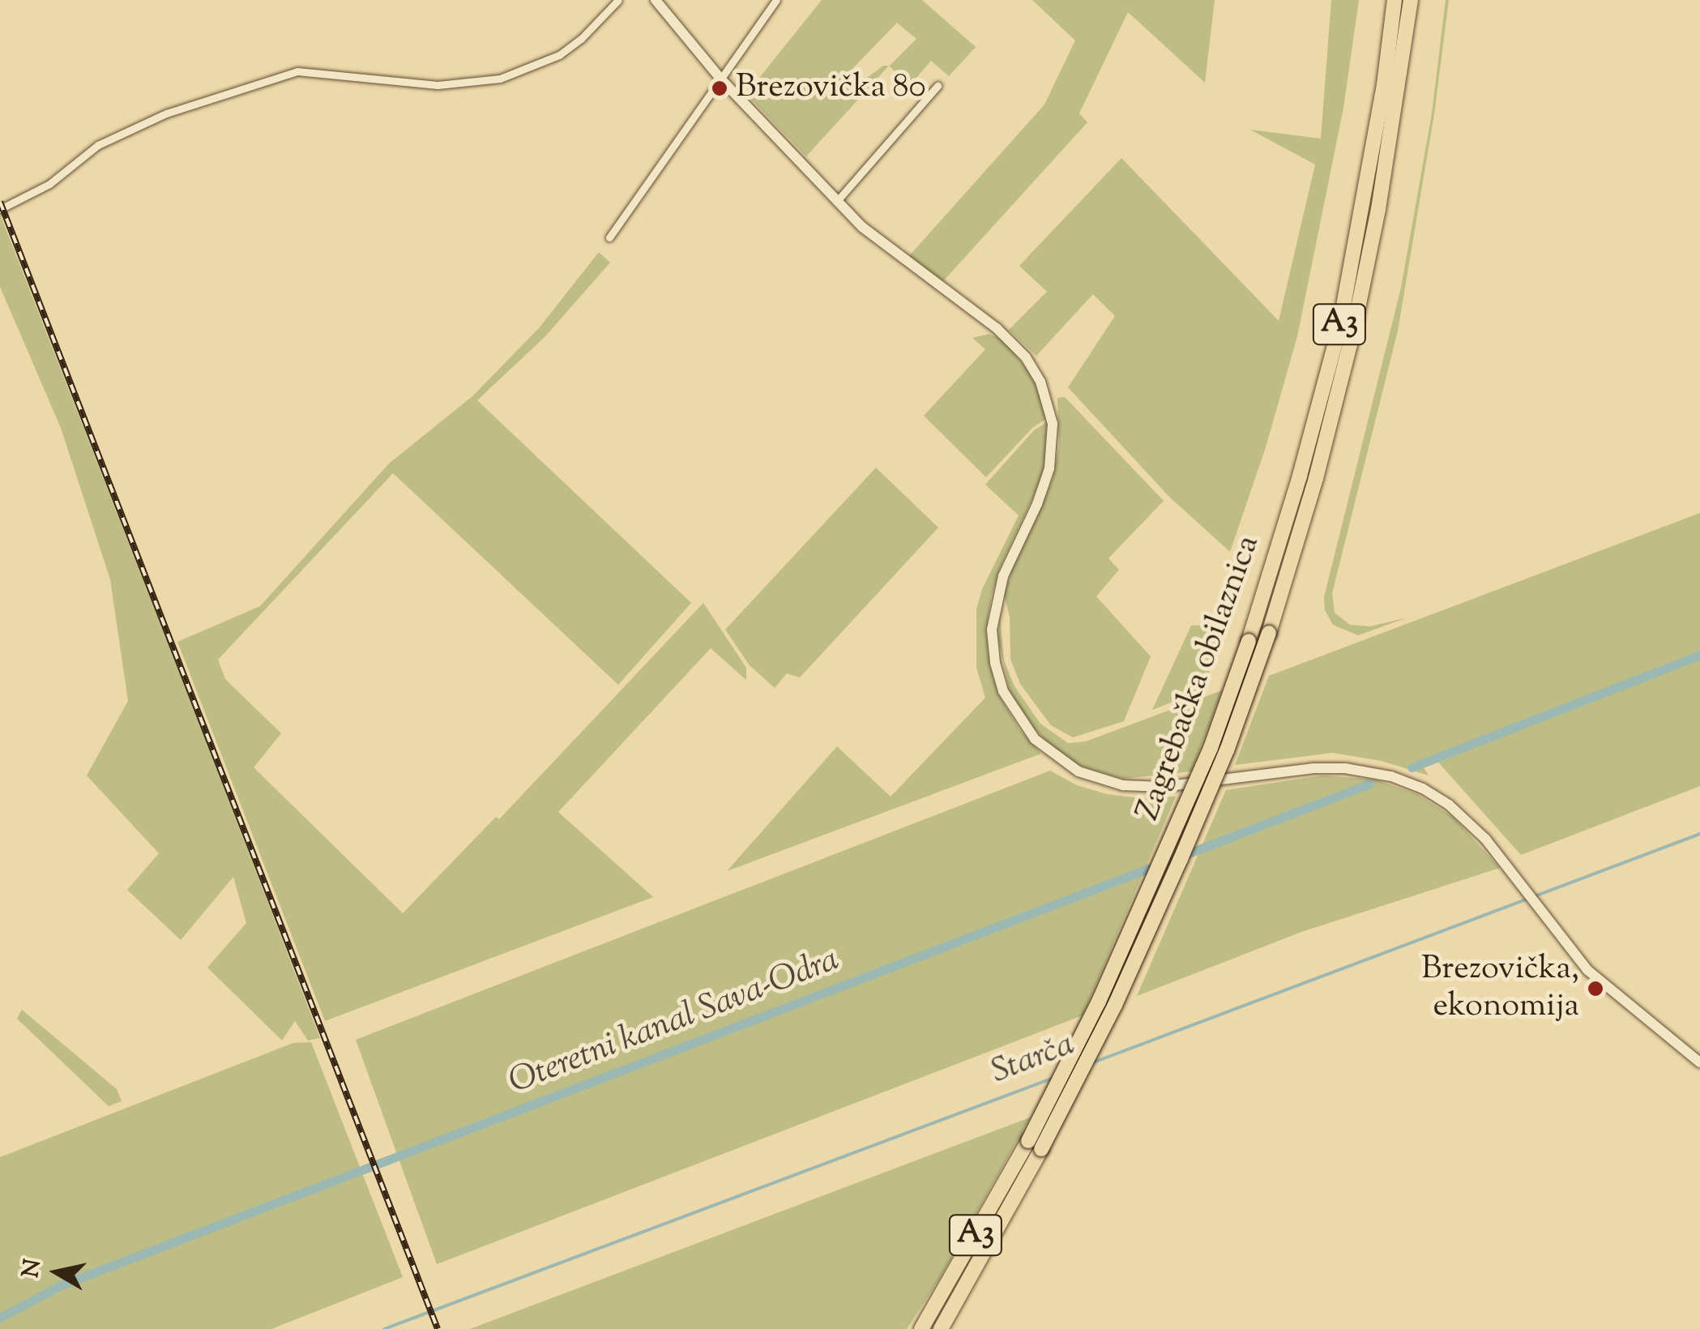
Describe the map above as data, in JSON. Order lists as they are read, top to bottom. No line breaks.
{"streets":{"highway":["A3","Zagrebačka obilaznica"]},"water":["Oteretni kanal Sava-Odra","Starča"],"places":["Brezovička 80","Brezovička, ekonomija"],"north":"left"}
